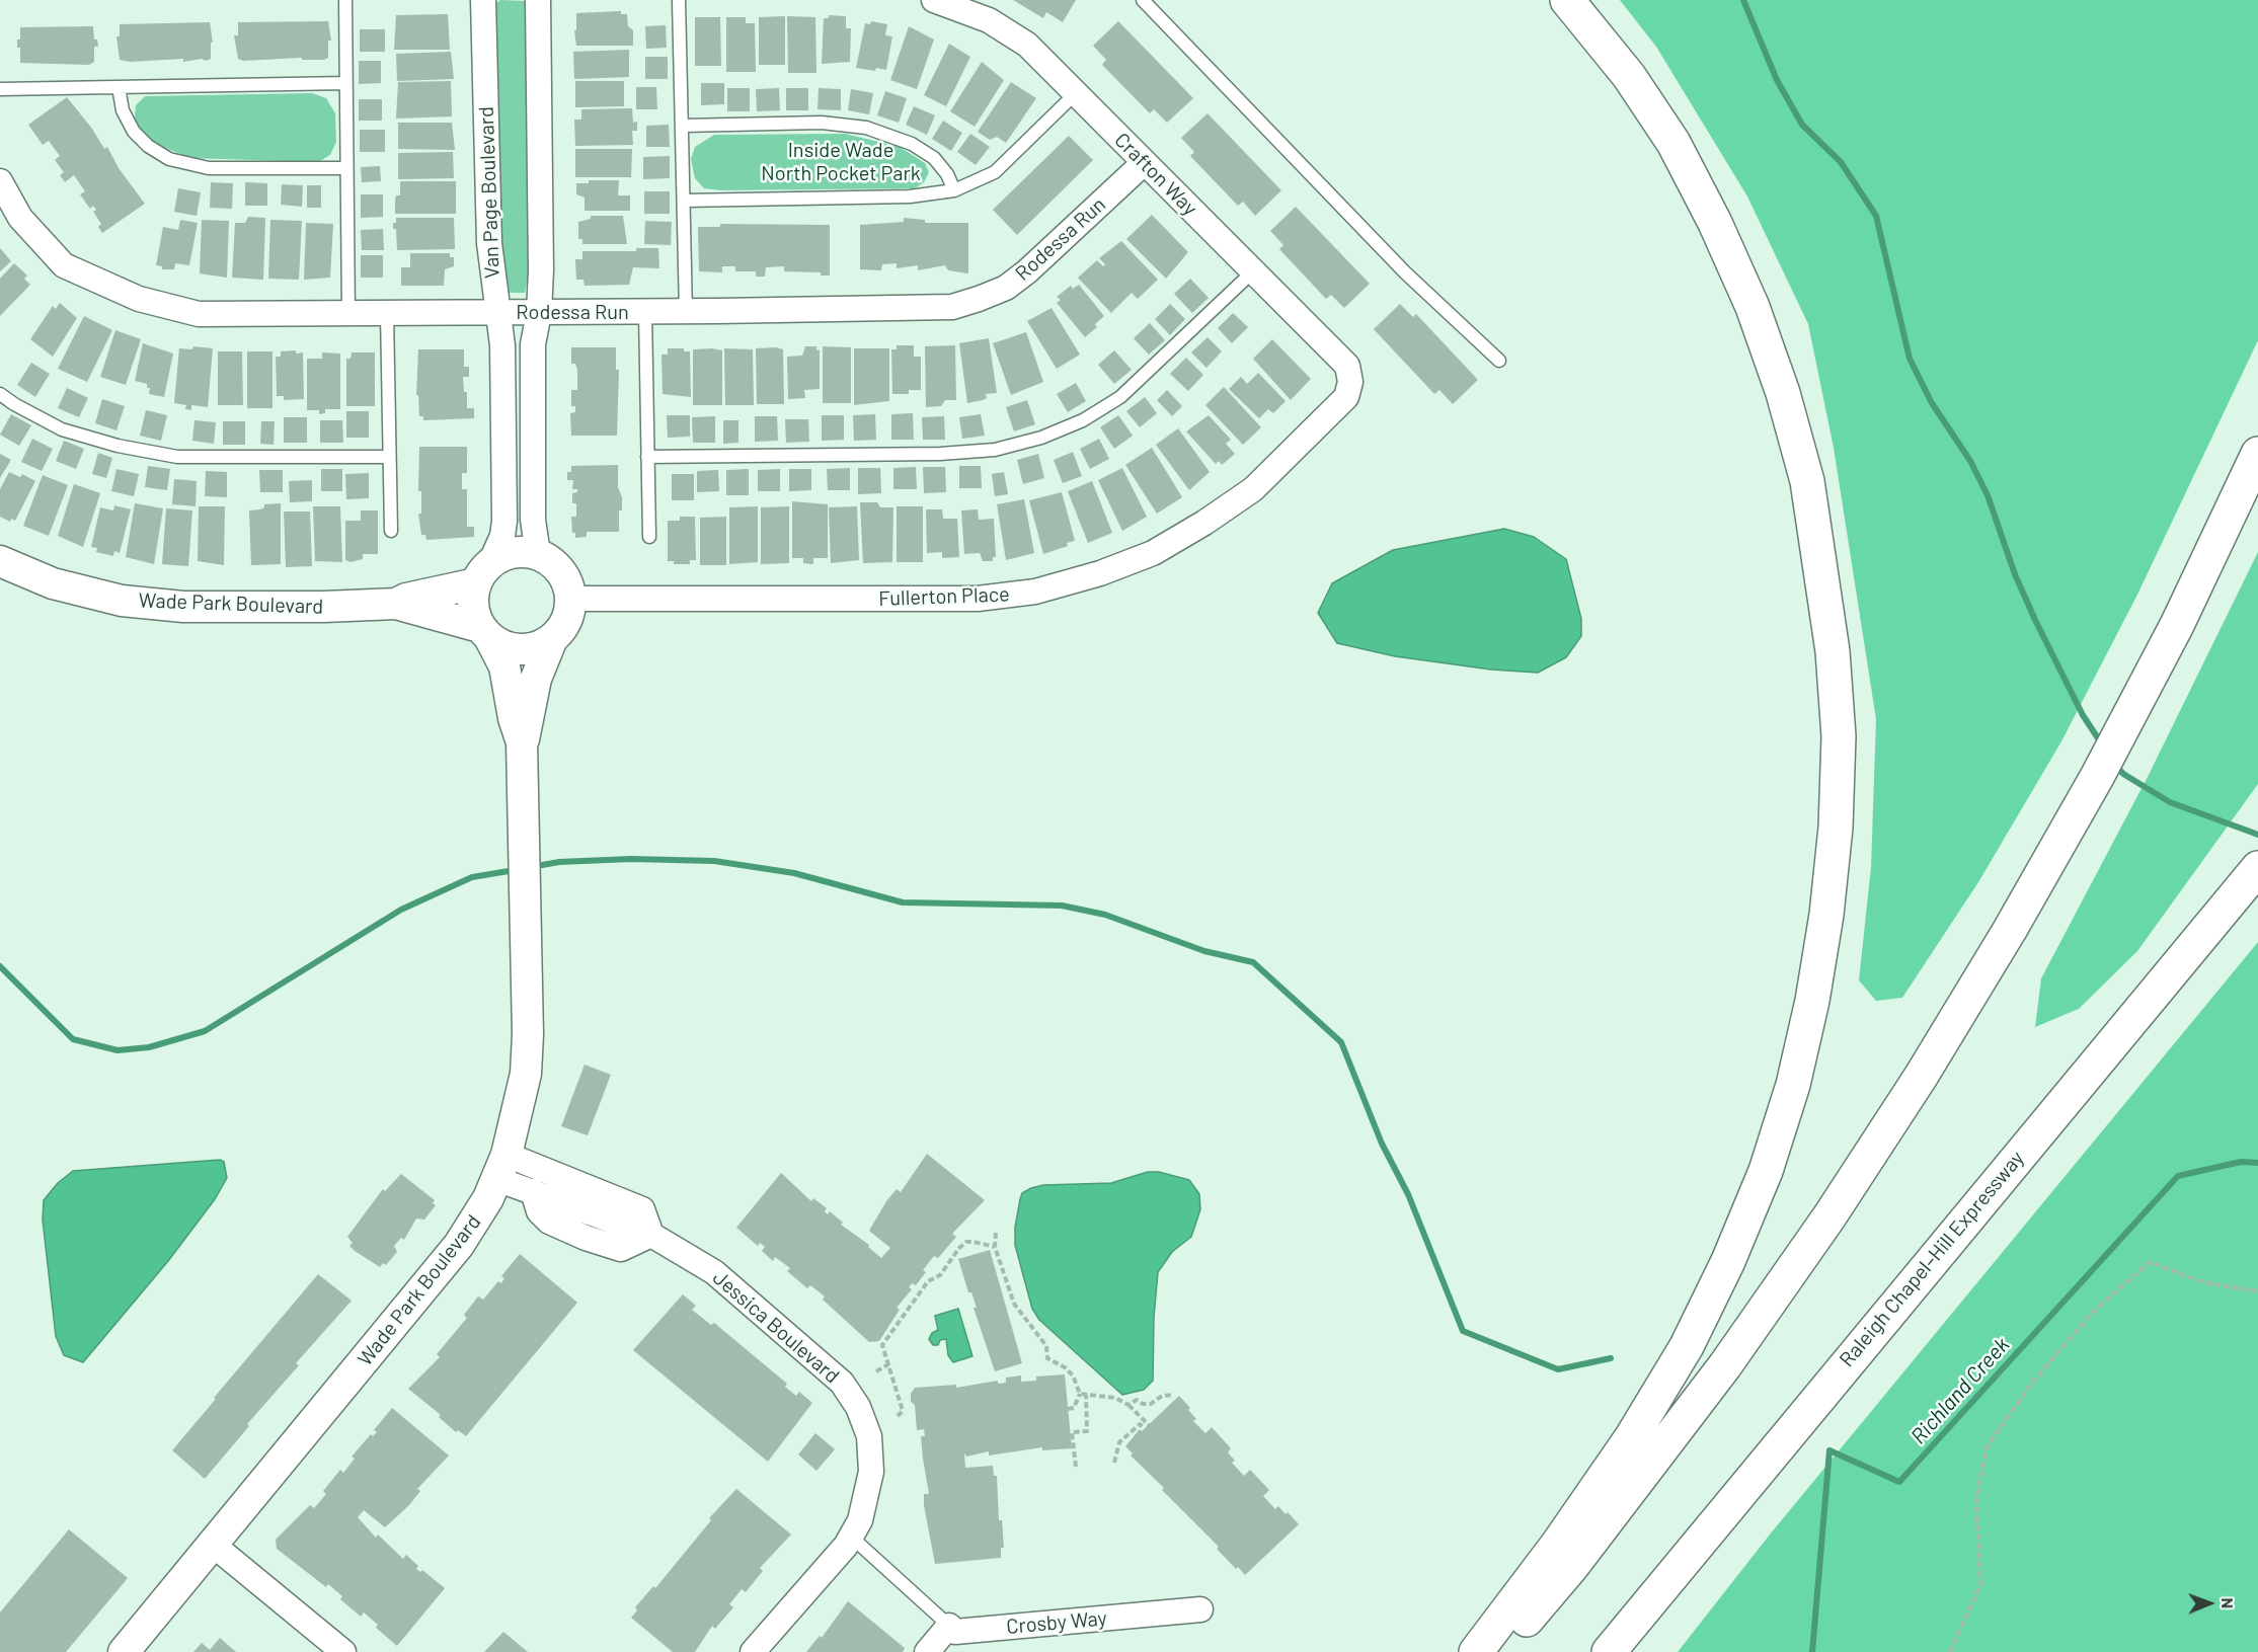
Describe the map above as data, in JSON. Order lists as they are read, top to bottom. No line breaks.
{"streets":{"highway":["Raleigh Chapel–Hill Expressway"],"street":["Crafton Way","Van Page Boulevard","Rodessa Run","Fullerton Place","Wade Park Boulevard","Jessica Boulevard","Crosby Way"]},"crossings":[["Crafton Way","Rodessa Run"],["Crafton Way","Fullerton Place"],["Van Page Boulevard","Rodessa Run"],["Van Page Boulevard","Fullerton Place"],["Van Page Boulevard","Wade Park Boulevard"],["Fullerton Place","Wade Park Boulevard"]],"water":["Richland Creek"],"parks":["Inside Wade North Pocket Park"],"north":"right"}
